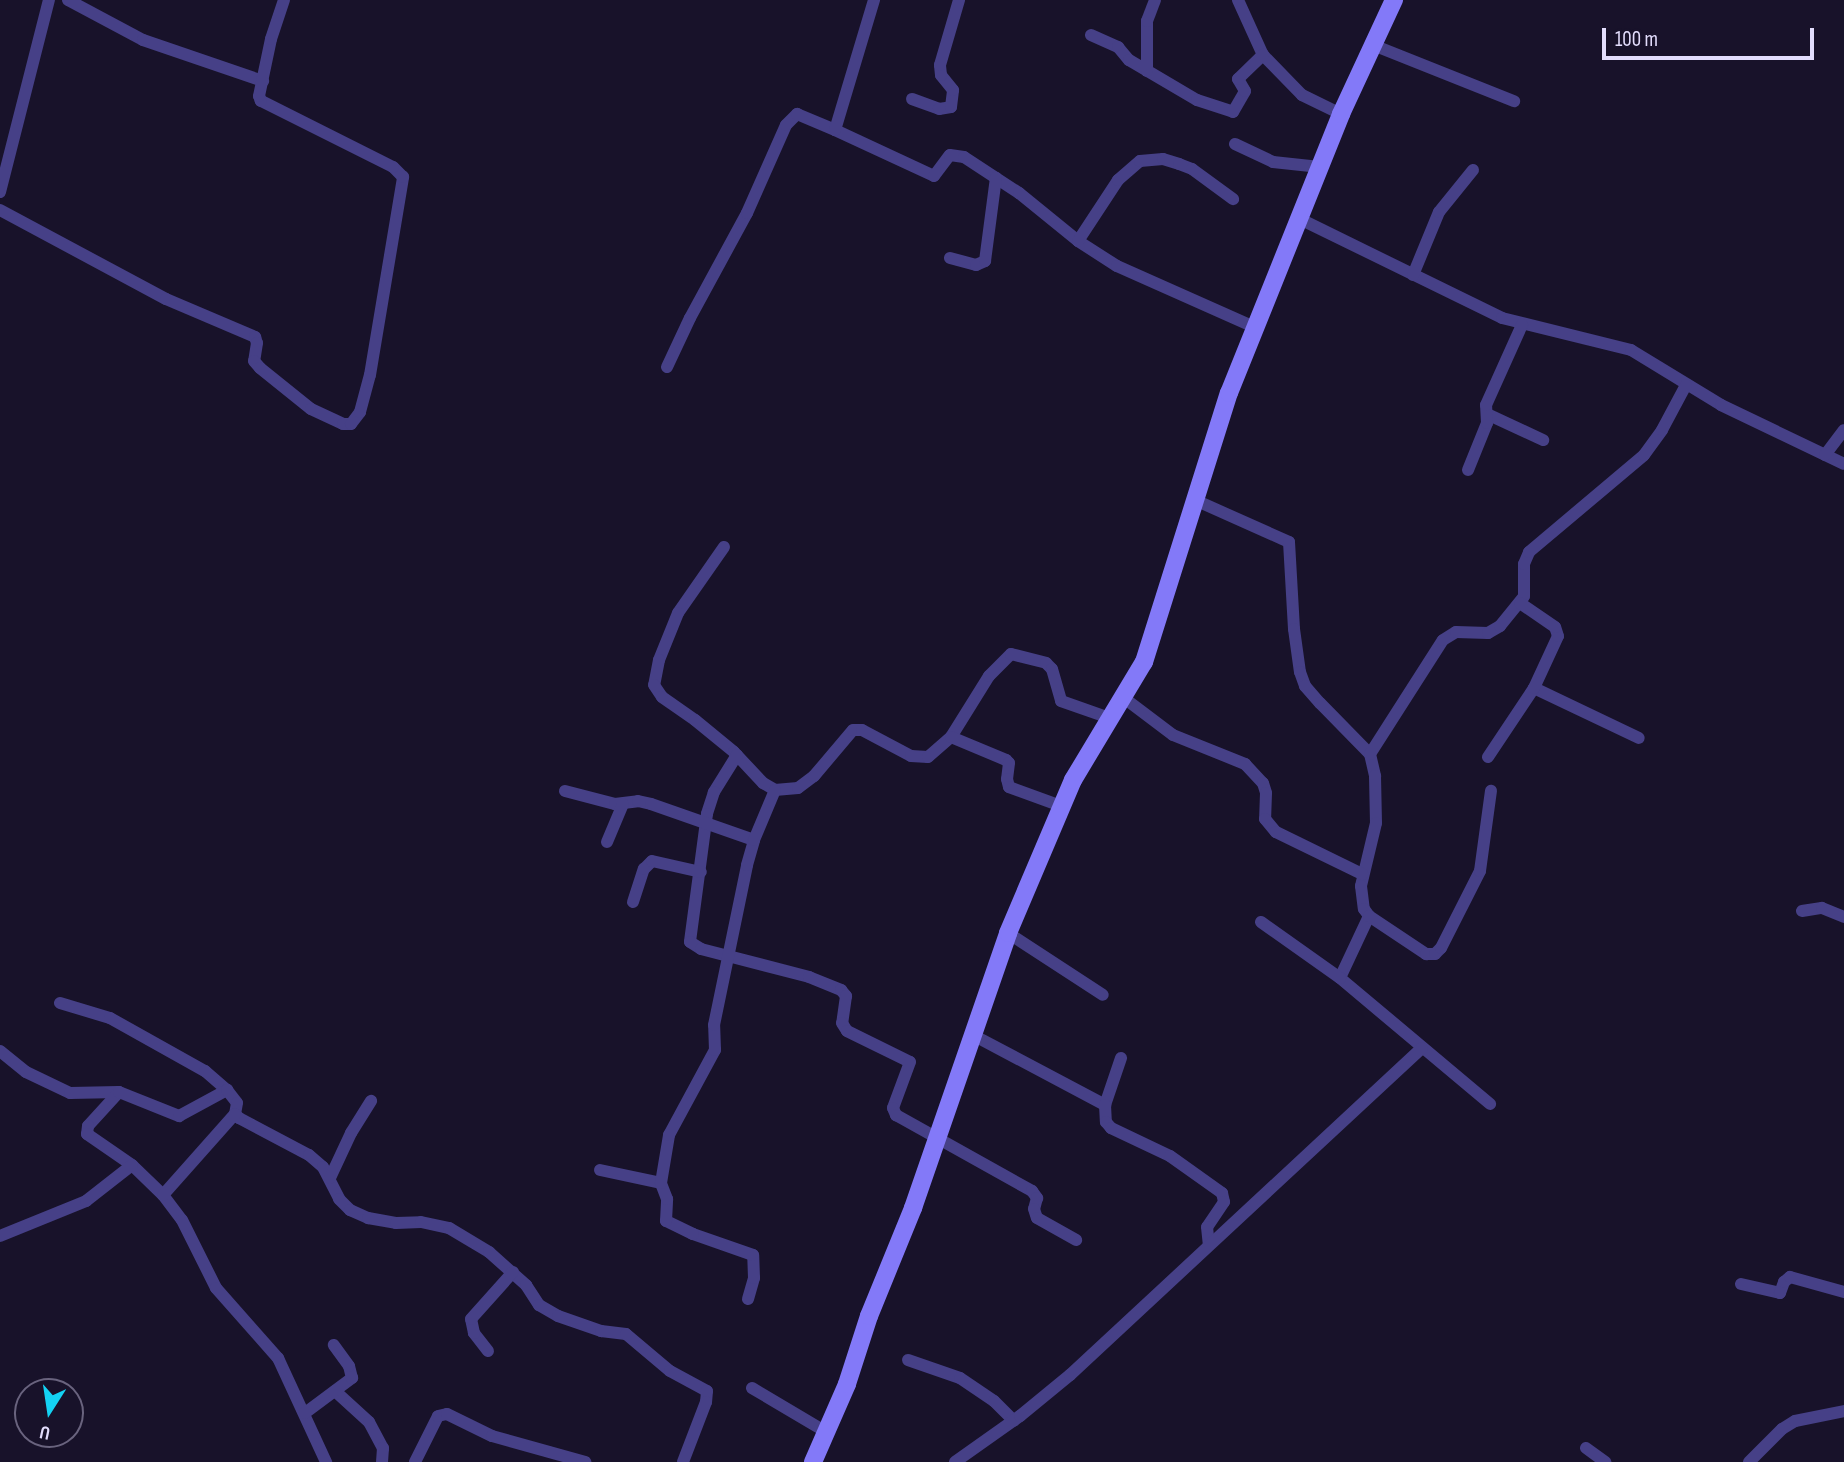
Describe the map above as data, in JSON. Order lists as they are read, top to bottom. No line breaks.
{"scale_bar":"100 m","north":"bottom"}
